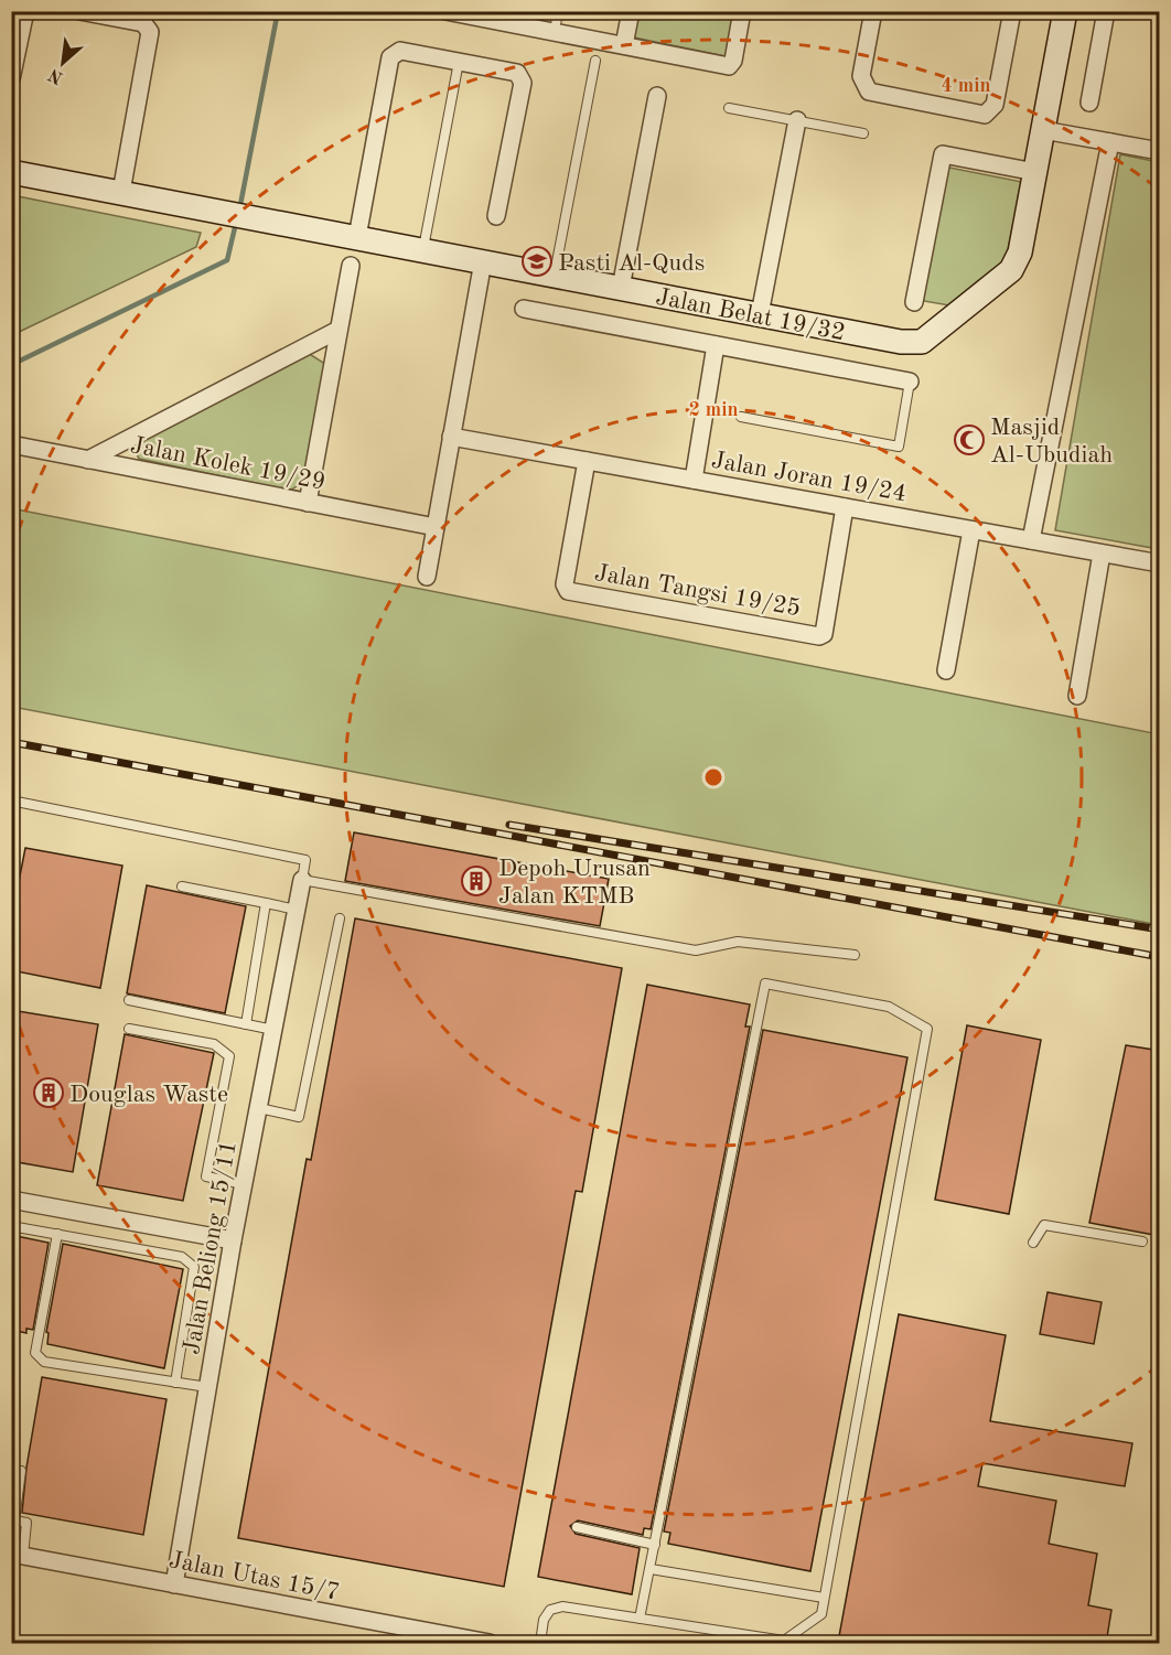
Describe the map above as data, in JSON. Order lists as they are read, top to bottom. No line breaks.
{"streets":{"street":["Jalan Belat 19/32","Jalan Kolek 19/29","Jalan Joran 19/24","Jalan Tangsi 19/25","Jalan Beliong 15/11","Jalan Utas 15/7"]},"crossings":[["Jalan Joran 19/24","Jalan Tangsi 19/25"],["Jalan Beliong 15/11","Jalan Utas 15/7"]],"places":{"school or university":["Pasti Al-Quds"],"mosque":["Masjid Al-Ubudiah"],"building":["Depoh Urusan Jalan KTMB","Douglas Waste"]},"north":"bottom left","rings":["4 min","2 min"]}
